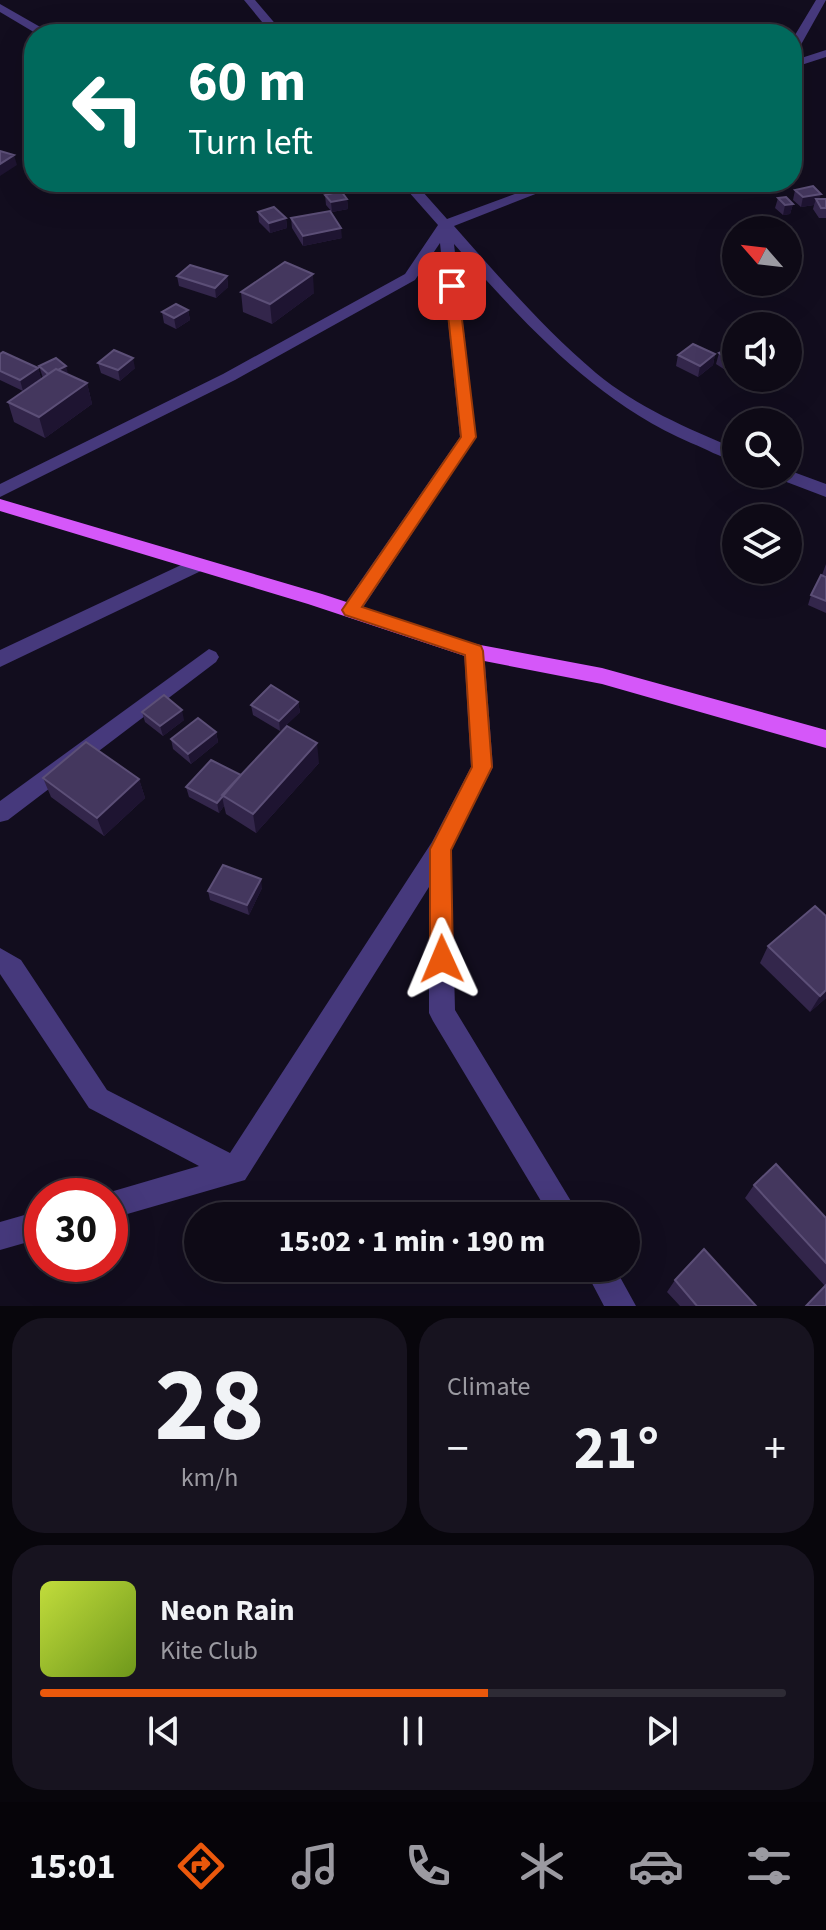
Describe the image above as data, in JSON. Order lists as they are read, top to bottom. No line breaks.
{"north":"top left","page":{"turn":["60 m","Turn left"],"limit":"30","trip":"15:02 · 1 min · 190 m","tile":[["28","km/h"],"Climate"],"heat":["−","21°","+"],"song":["Neon Rain","Kite Club"],"tabs":"15:01"}}
